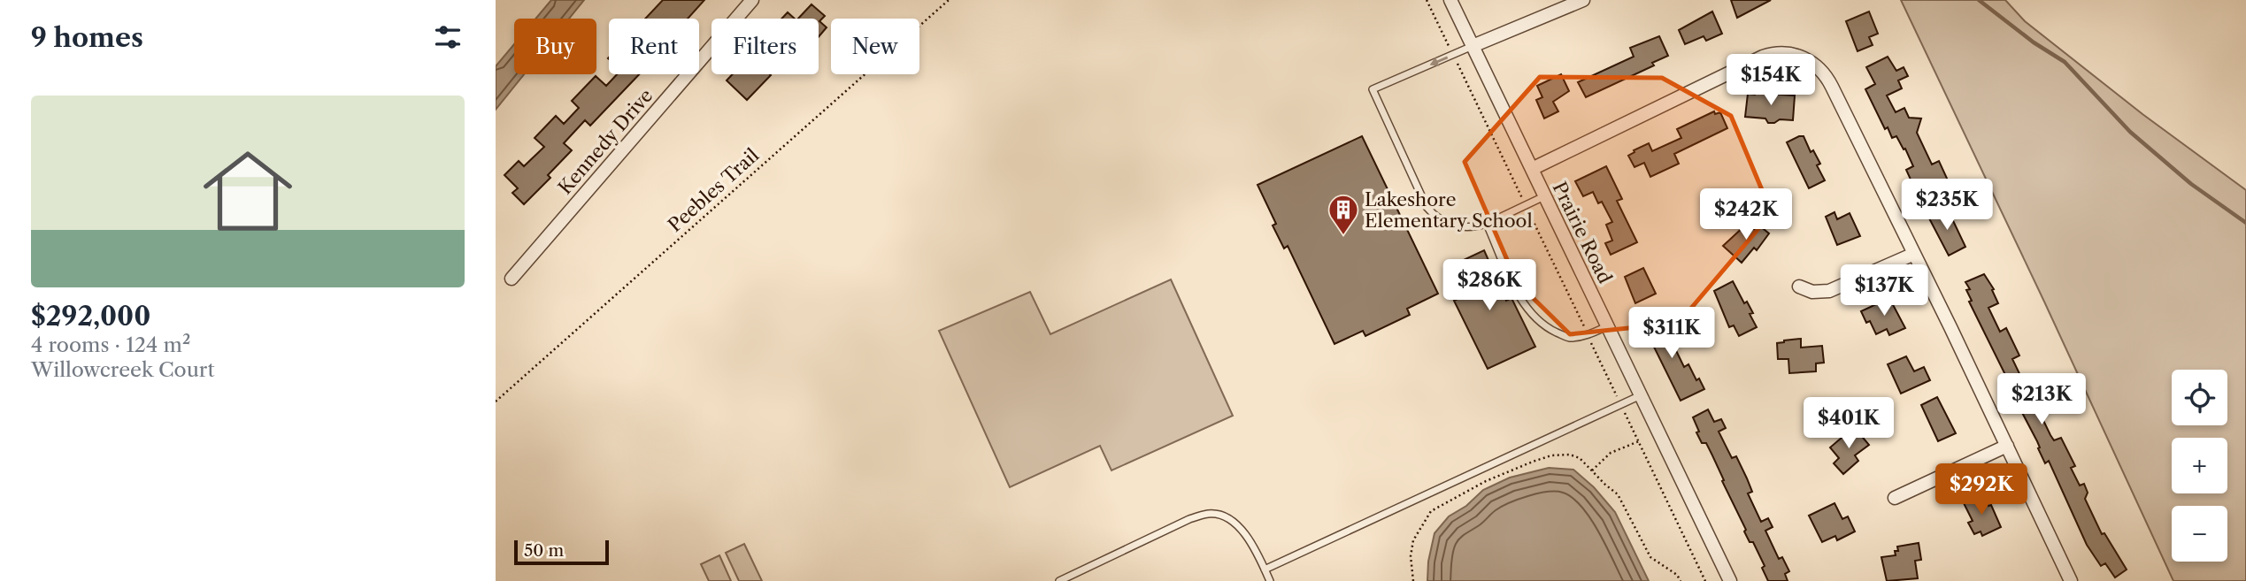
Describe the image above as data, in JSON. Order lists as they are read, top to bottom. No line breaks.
{"streets":{"street":["Kennedy Drive","Prairie Road"],"path":["Peebles Trail"]},"places":{"building":["Lakeshore Elementary School"]},"scale_bar":"50 m","page":{"heading":"9 homes","chip":["Buy","Rent","Filters","New"],"price":["$154K","$235K","$242K","$286K","$137K","$311K","$213K","$401K","$292K"],"list":[{"name":"$292,000","note":"4 rooms · 124 m² · Willowcreek Court"}],"map_buttons":["+","−"],"scale":"50 m"}}
